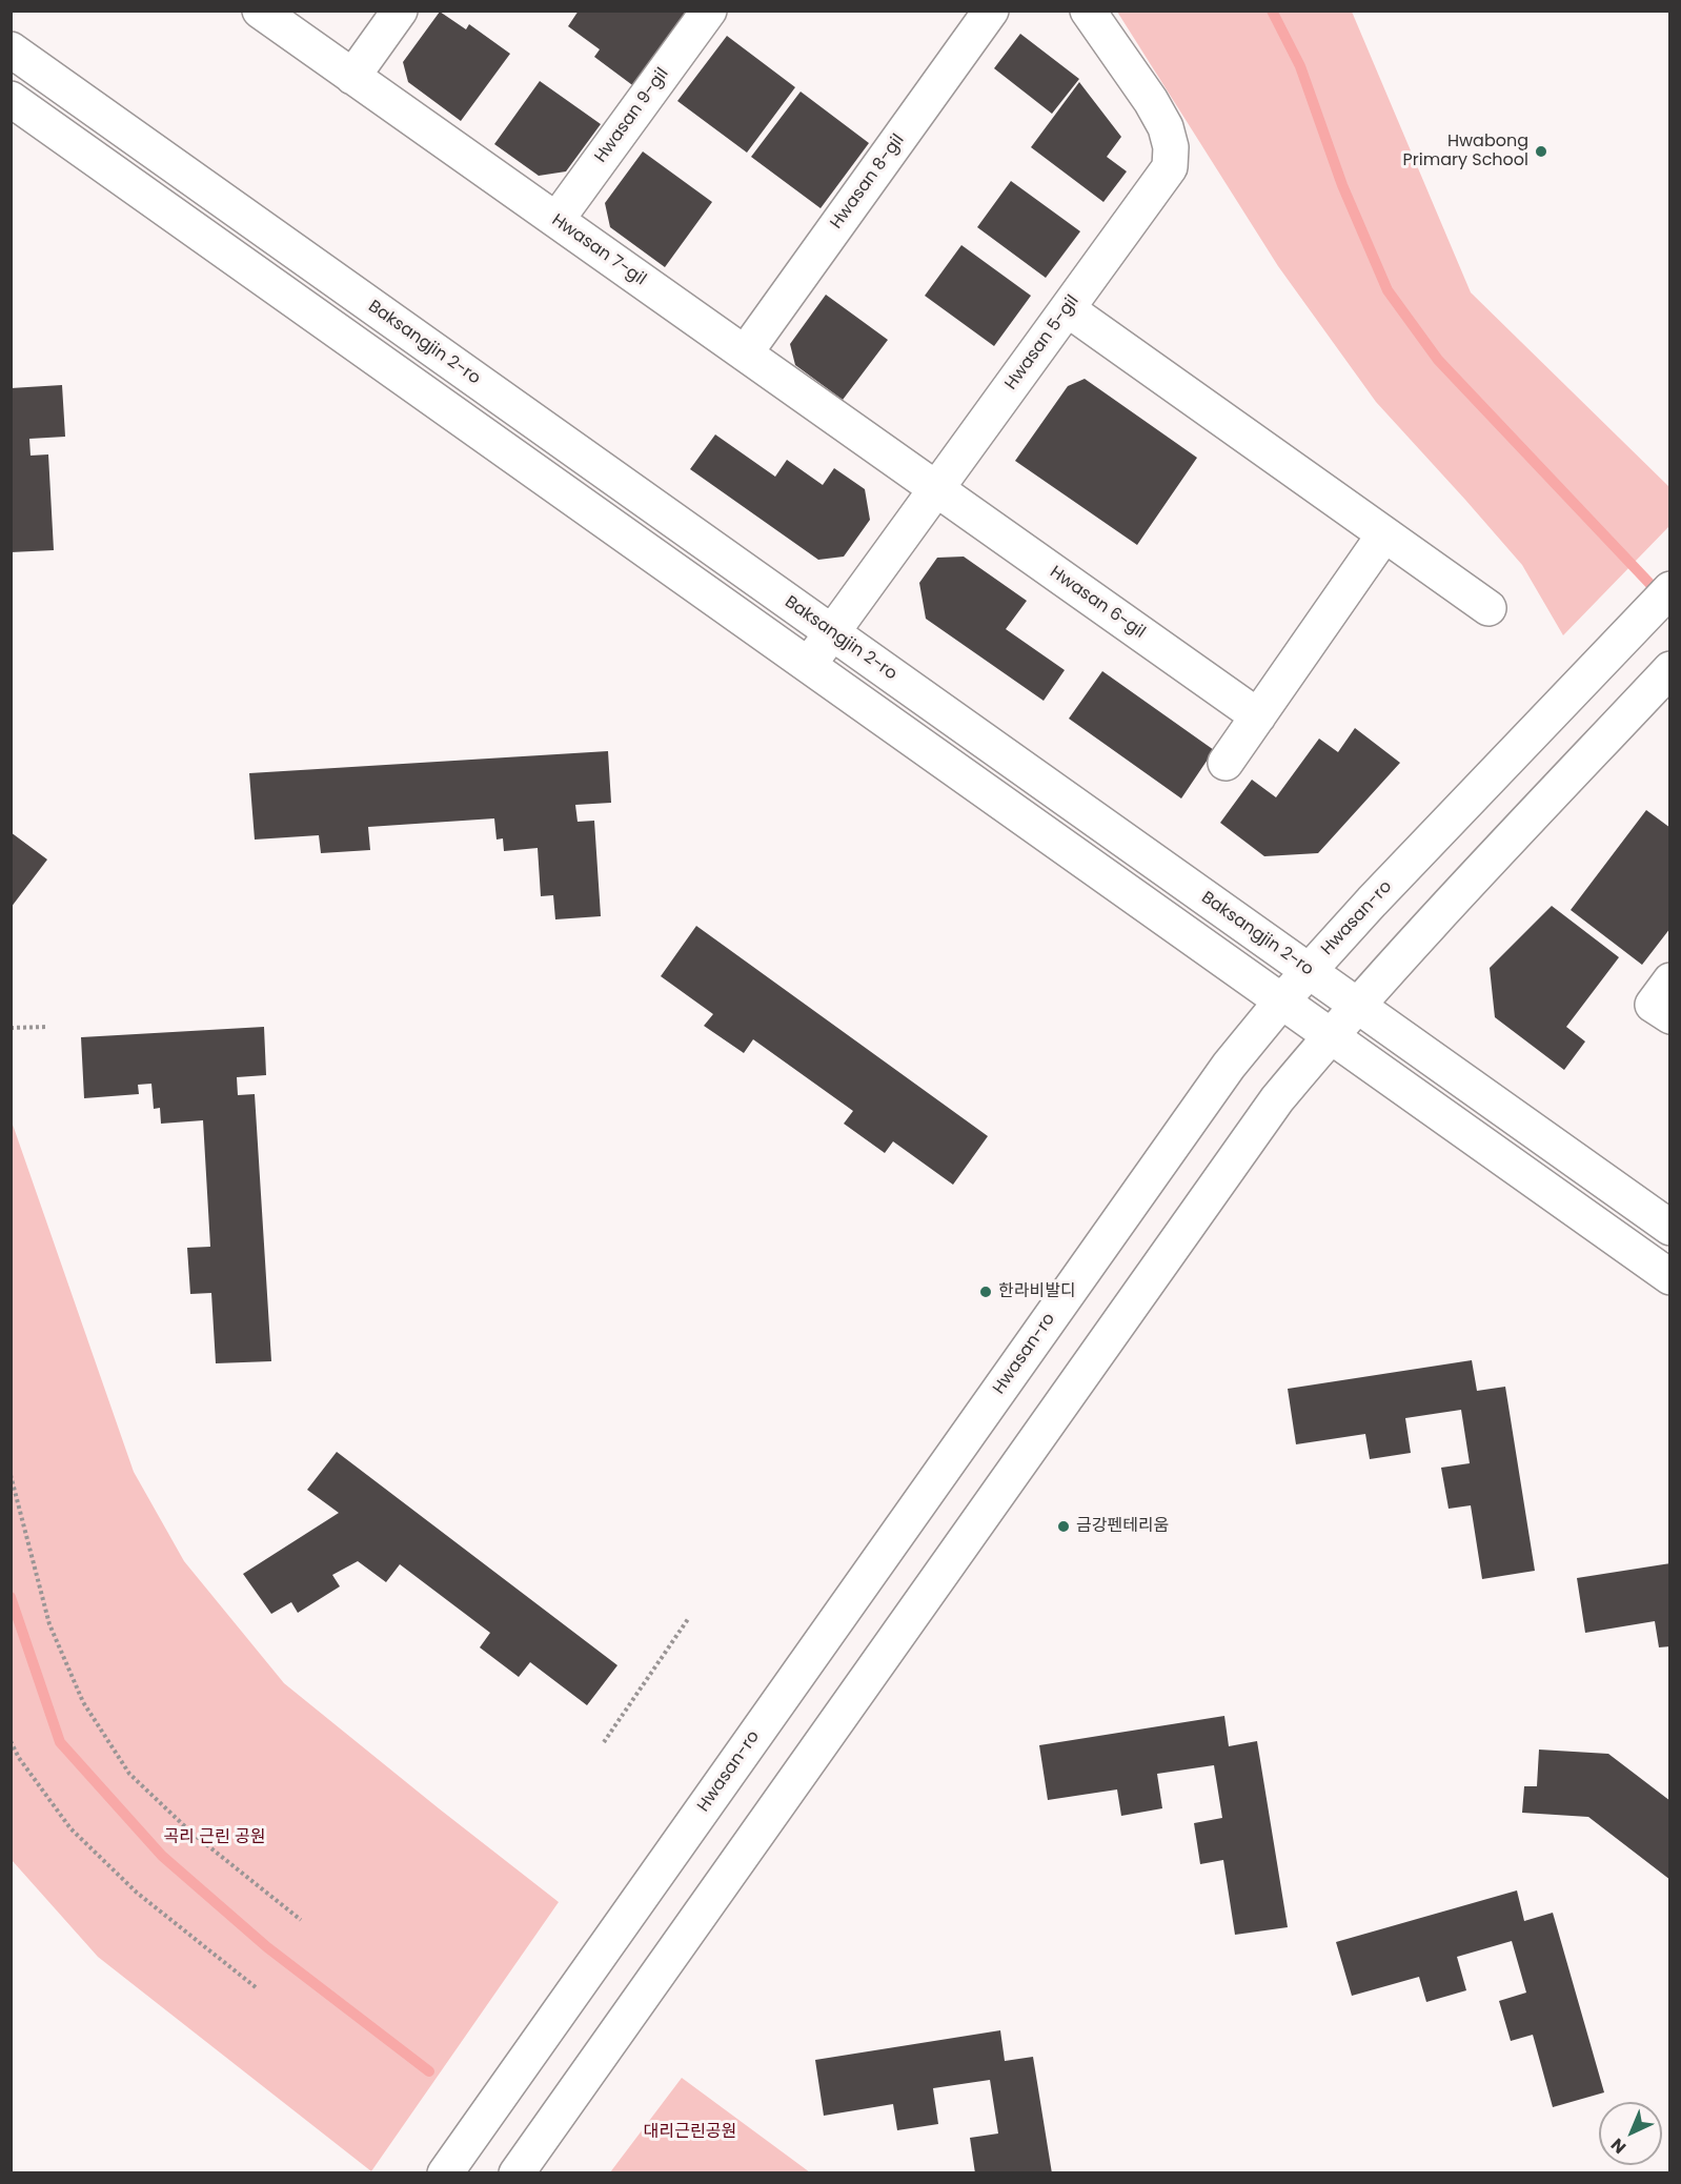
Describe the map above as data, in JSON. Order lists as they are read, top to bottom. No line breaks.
{"streets":{"street":["Hwasan 9-gil","Hwasan 8-gil","Hwasan 7-gil","Baksangjin 2-ro","Hwasan 5-gil","Hwasan 6-gil","Hwasan-ro"]},"crossings":[["Hwasan 9-gil","Hwasan 7-gil"],["Hwasan 8-gil","Hwasan 7-gil"],["Hwasan 7-gil","Hwasan 5-gil"],["Hwasan 7-gil","Hwasan 6-gil"],["Baksangjin 2-ro","Hwasan 5-gil"],["Baksangjin 2-ro","Hwasan-ro"],["Hwasan 5-gil","Hwasan 6-gil"]],"parks":["곡리 근린 공원","대리근린공원"],"places":["Hwabong Primary School","한라비발디","금강펜테리움"],"north":"bottom left"}
